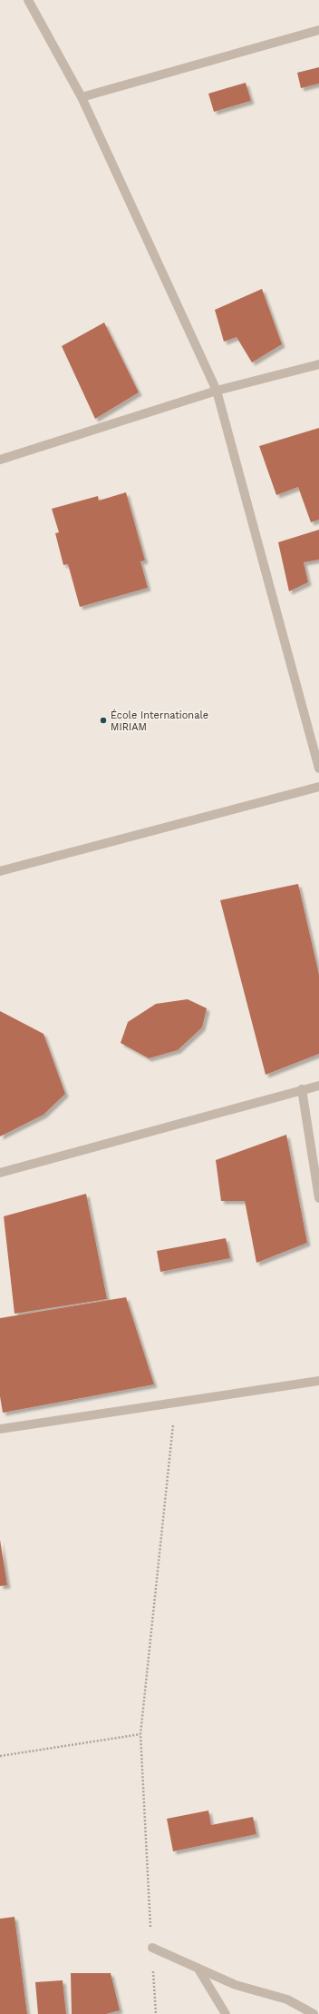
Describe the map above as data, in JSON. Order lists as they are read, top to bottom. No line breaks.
{"places":["École Internationale MIRIAM"]}
